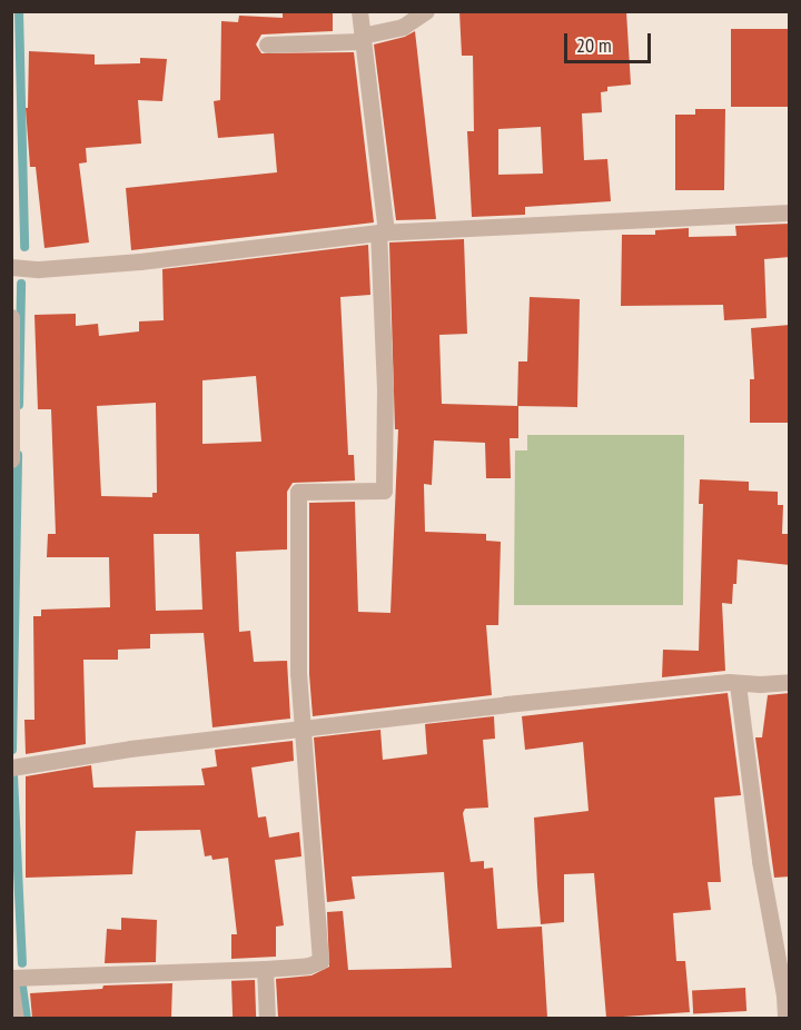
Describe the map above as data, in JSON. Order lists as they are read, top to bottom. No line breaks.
{"scale_bar":"20 m"}
